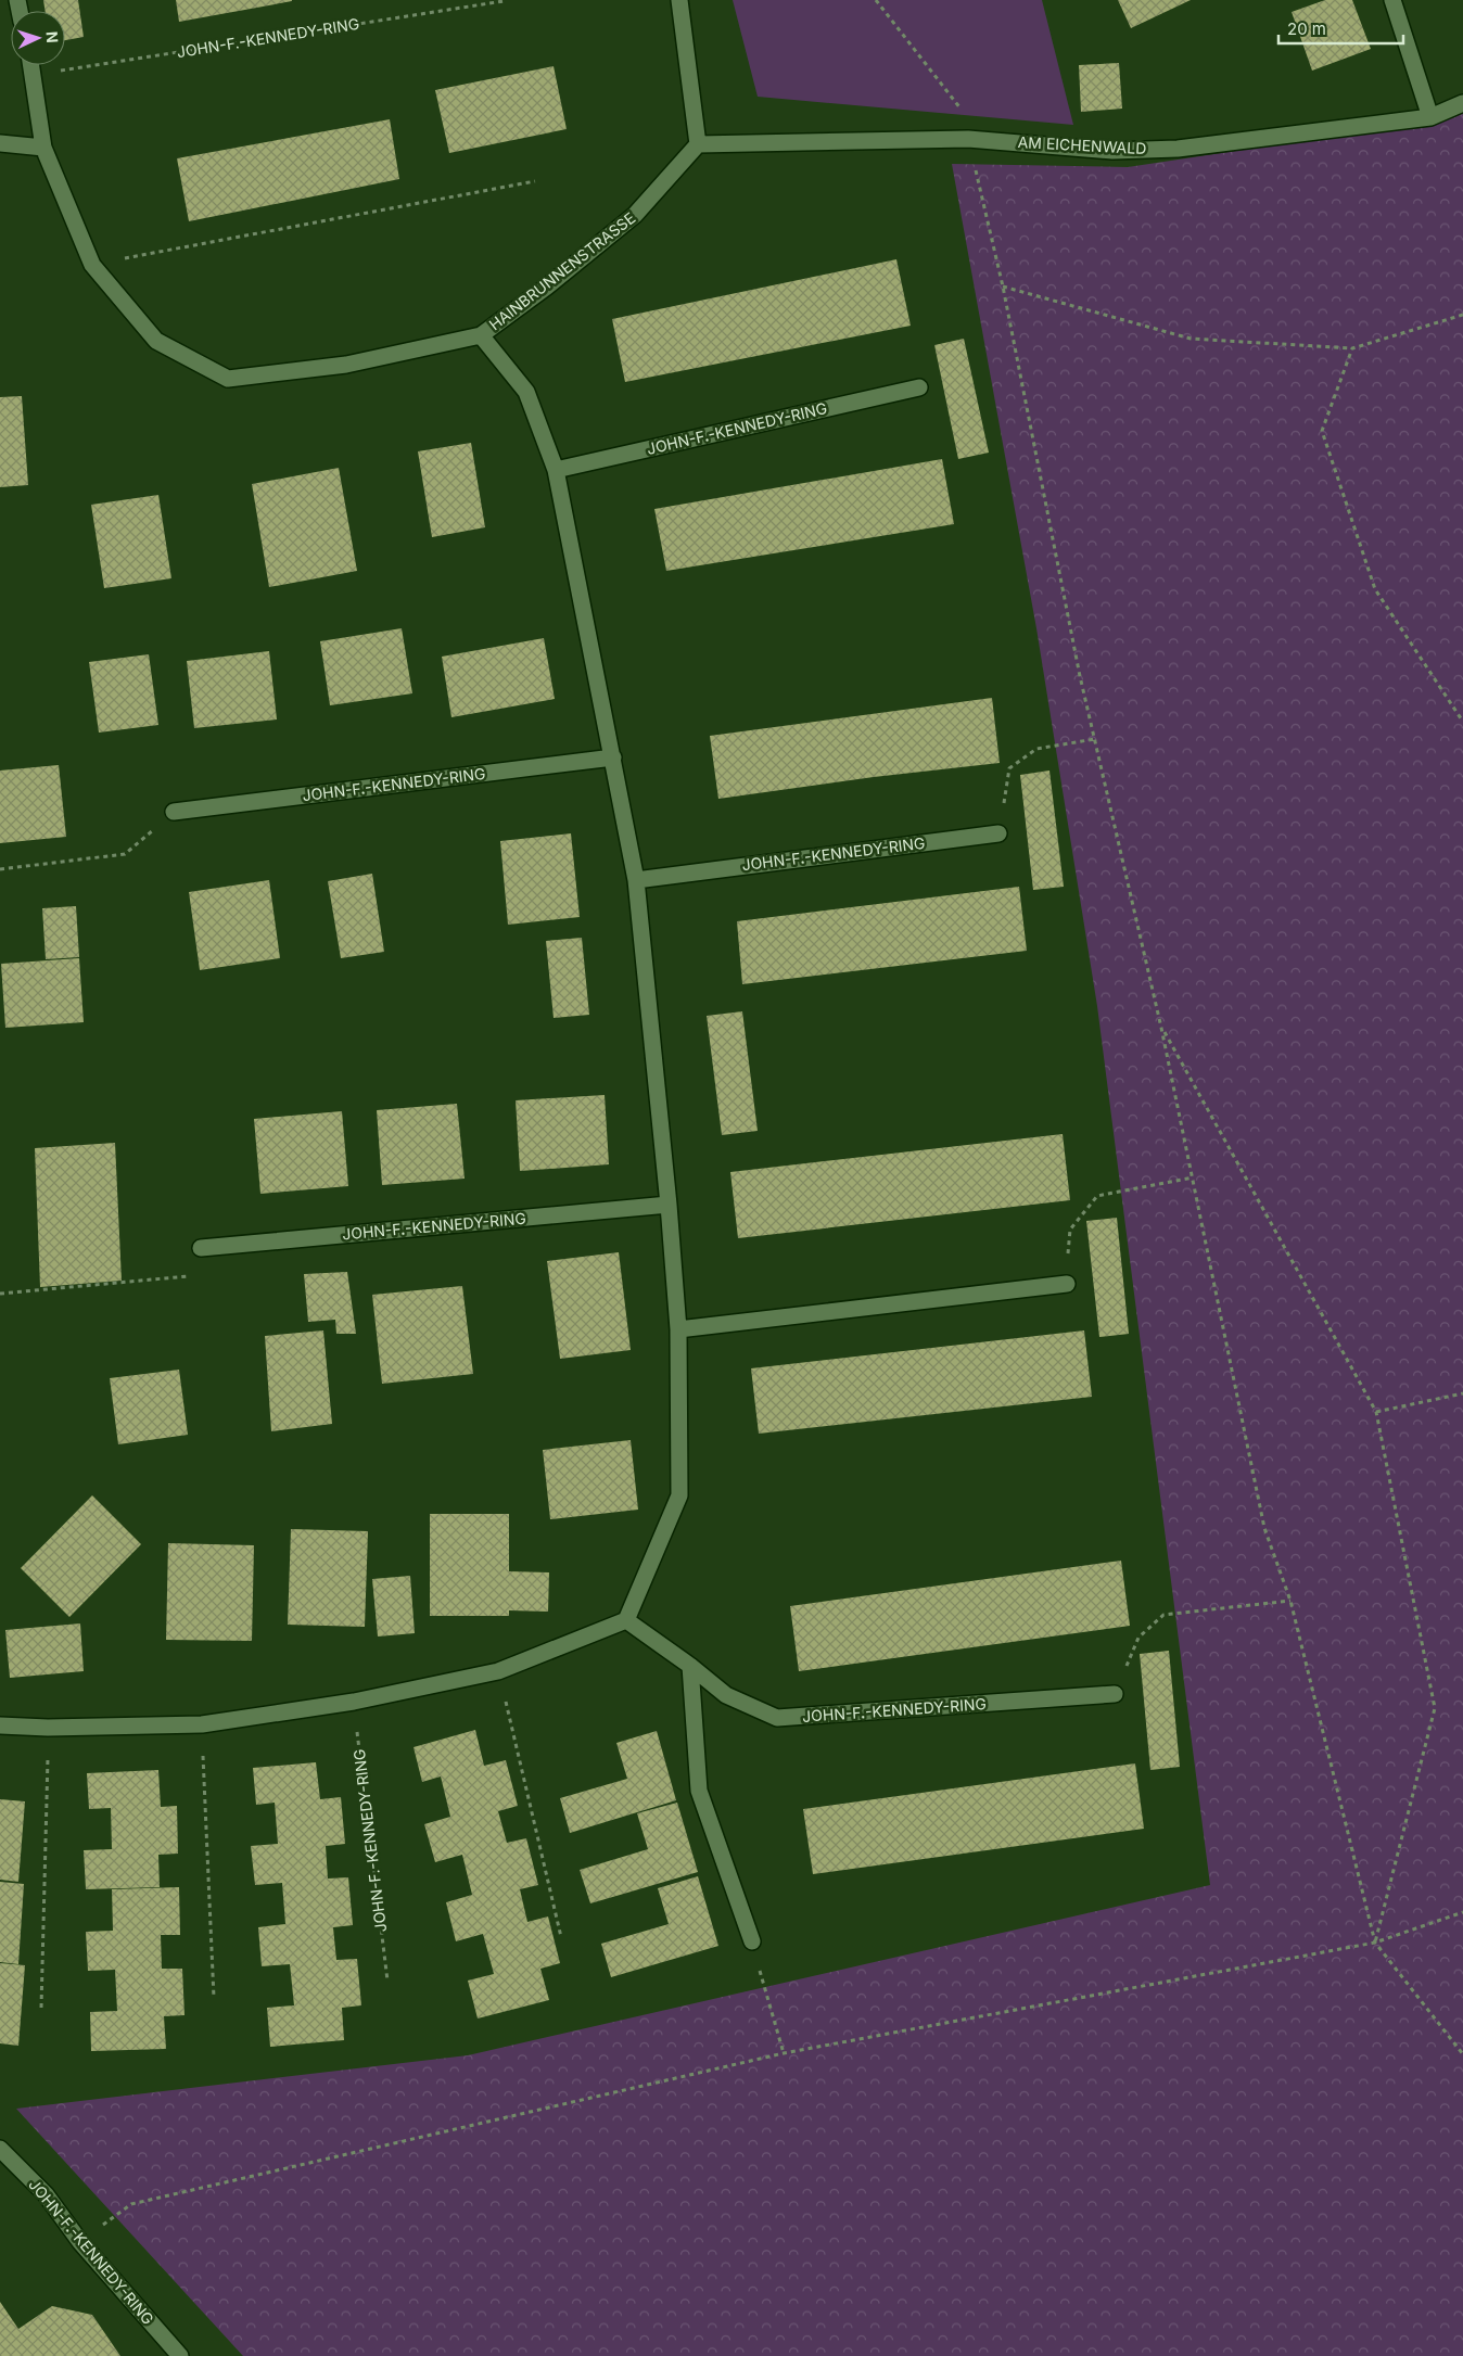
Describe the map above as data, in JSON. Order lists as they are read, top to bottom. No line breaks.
{"streets":{"street":["JOHN-F.-KENNEDY-RING","AM EICHENWALD","HAINBRUNNENSTRASSE"]},"crossings":[["AM EICHENWALD","HAINBRUNNENSTRASSE"]],"scale_bar":"20 m","north":"right"}
